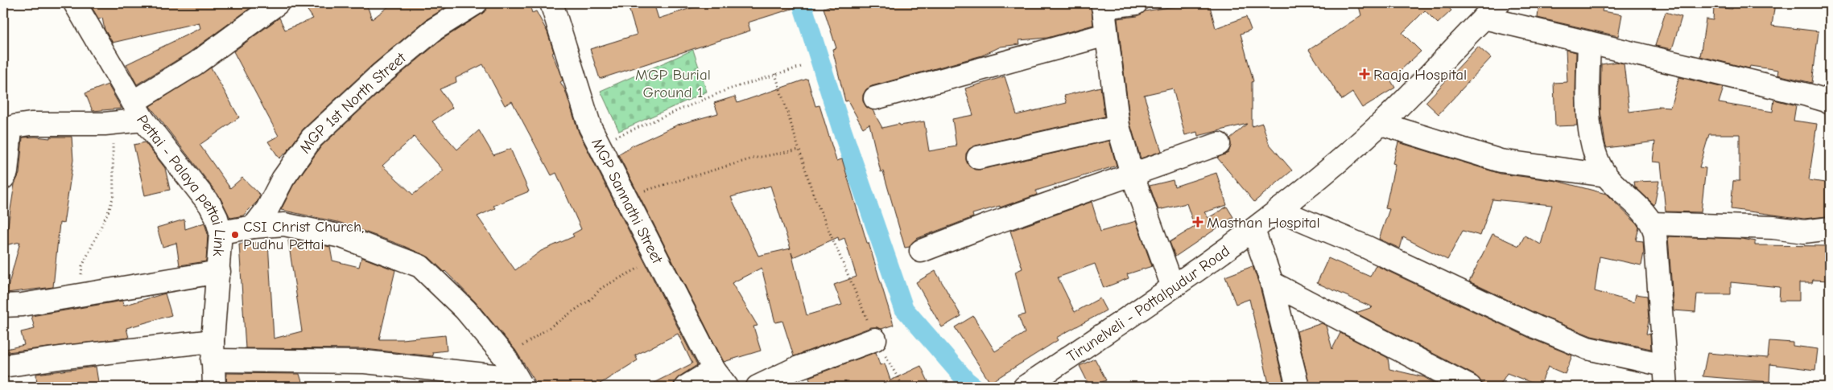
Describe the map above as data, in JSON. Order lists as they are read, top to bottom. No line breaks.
{"streets":{"street":["MGP 1st North Street","Pettai - Palaya pettai Link","MGP Sannathi Street","Tirunelveli - Pottalpudur Road"]},"parks":["MGP Burial Ground 1"],"places":{"health":["Raaja Hospital","Masthan Hospital"],"other":["CSI Christ Church, Pudhu Pettai"]}}
